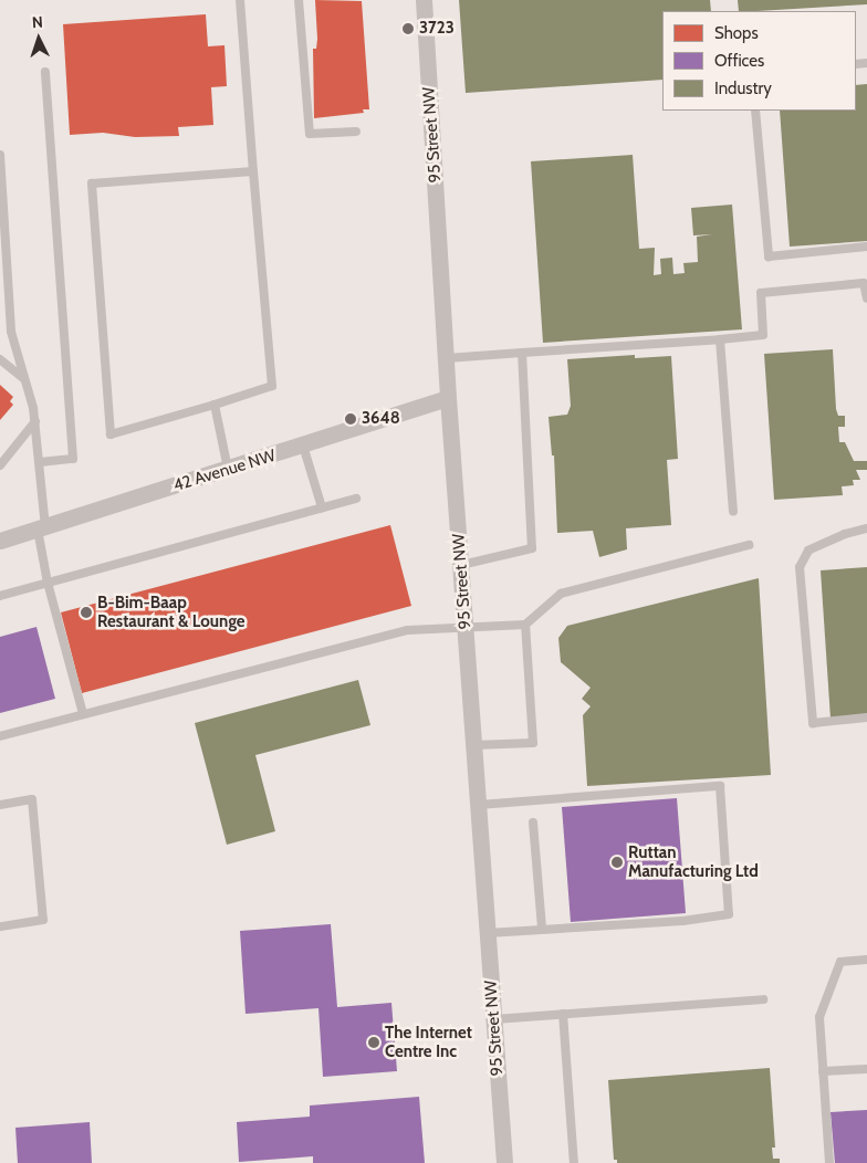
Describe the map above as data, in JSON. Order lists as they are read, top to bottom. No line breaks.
{"streets":{"street":["95 Street NW","42 Avenue NW"]},"crossings":[["95 Street NW","42 Avenue NW"]],"places":["3723","3648","B-Bim-Baap Restaurant & Lounge","Ruttan Manufacturing Ltd","The Internet Centre Inc"],"legend":["Shops","Offices","Industry"],"north":"top"}
